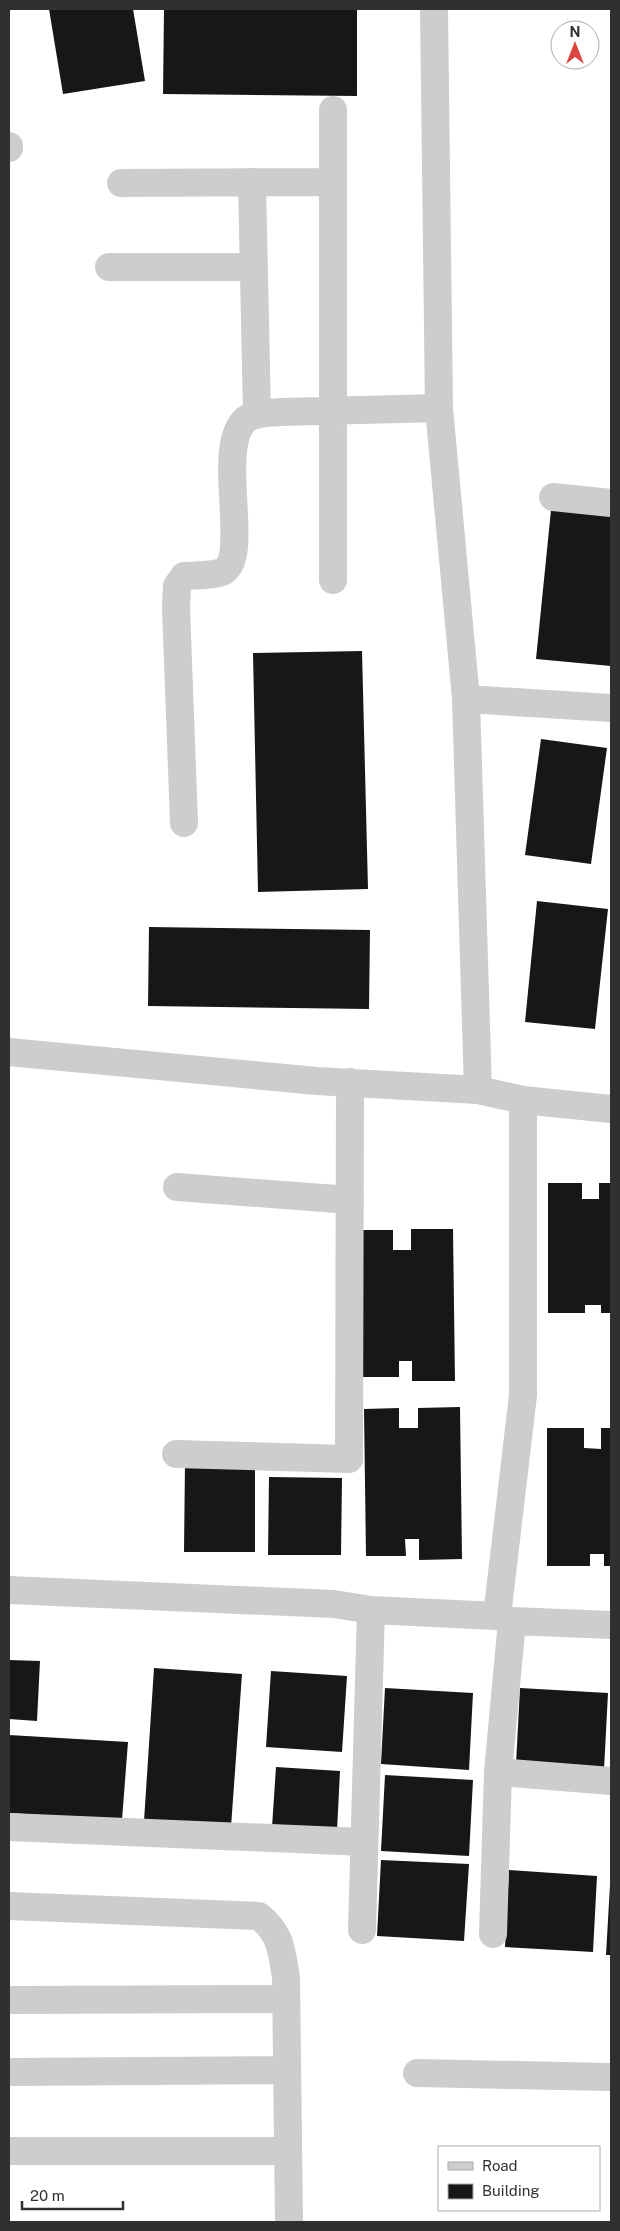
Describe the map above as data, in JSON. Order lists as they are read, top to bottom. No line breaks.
{"legend":["Road","Building"],"scale_bar":"20 m","north":"top"}
